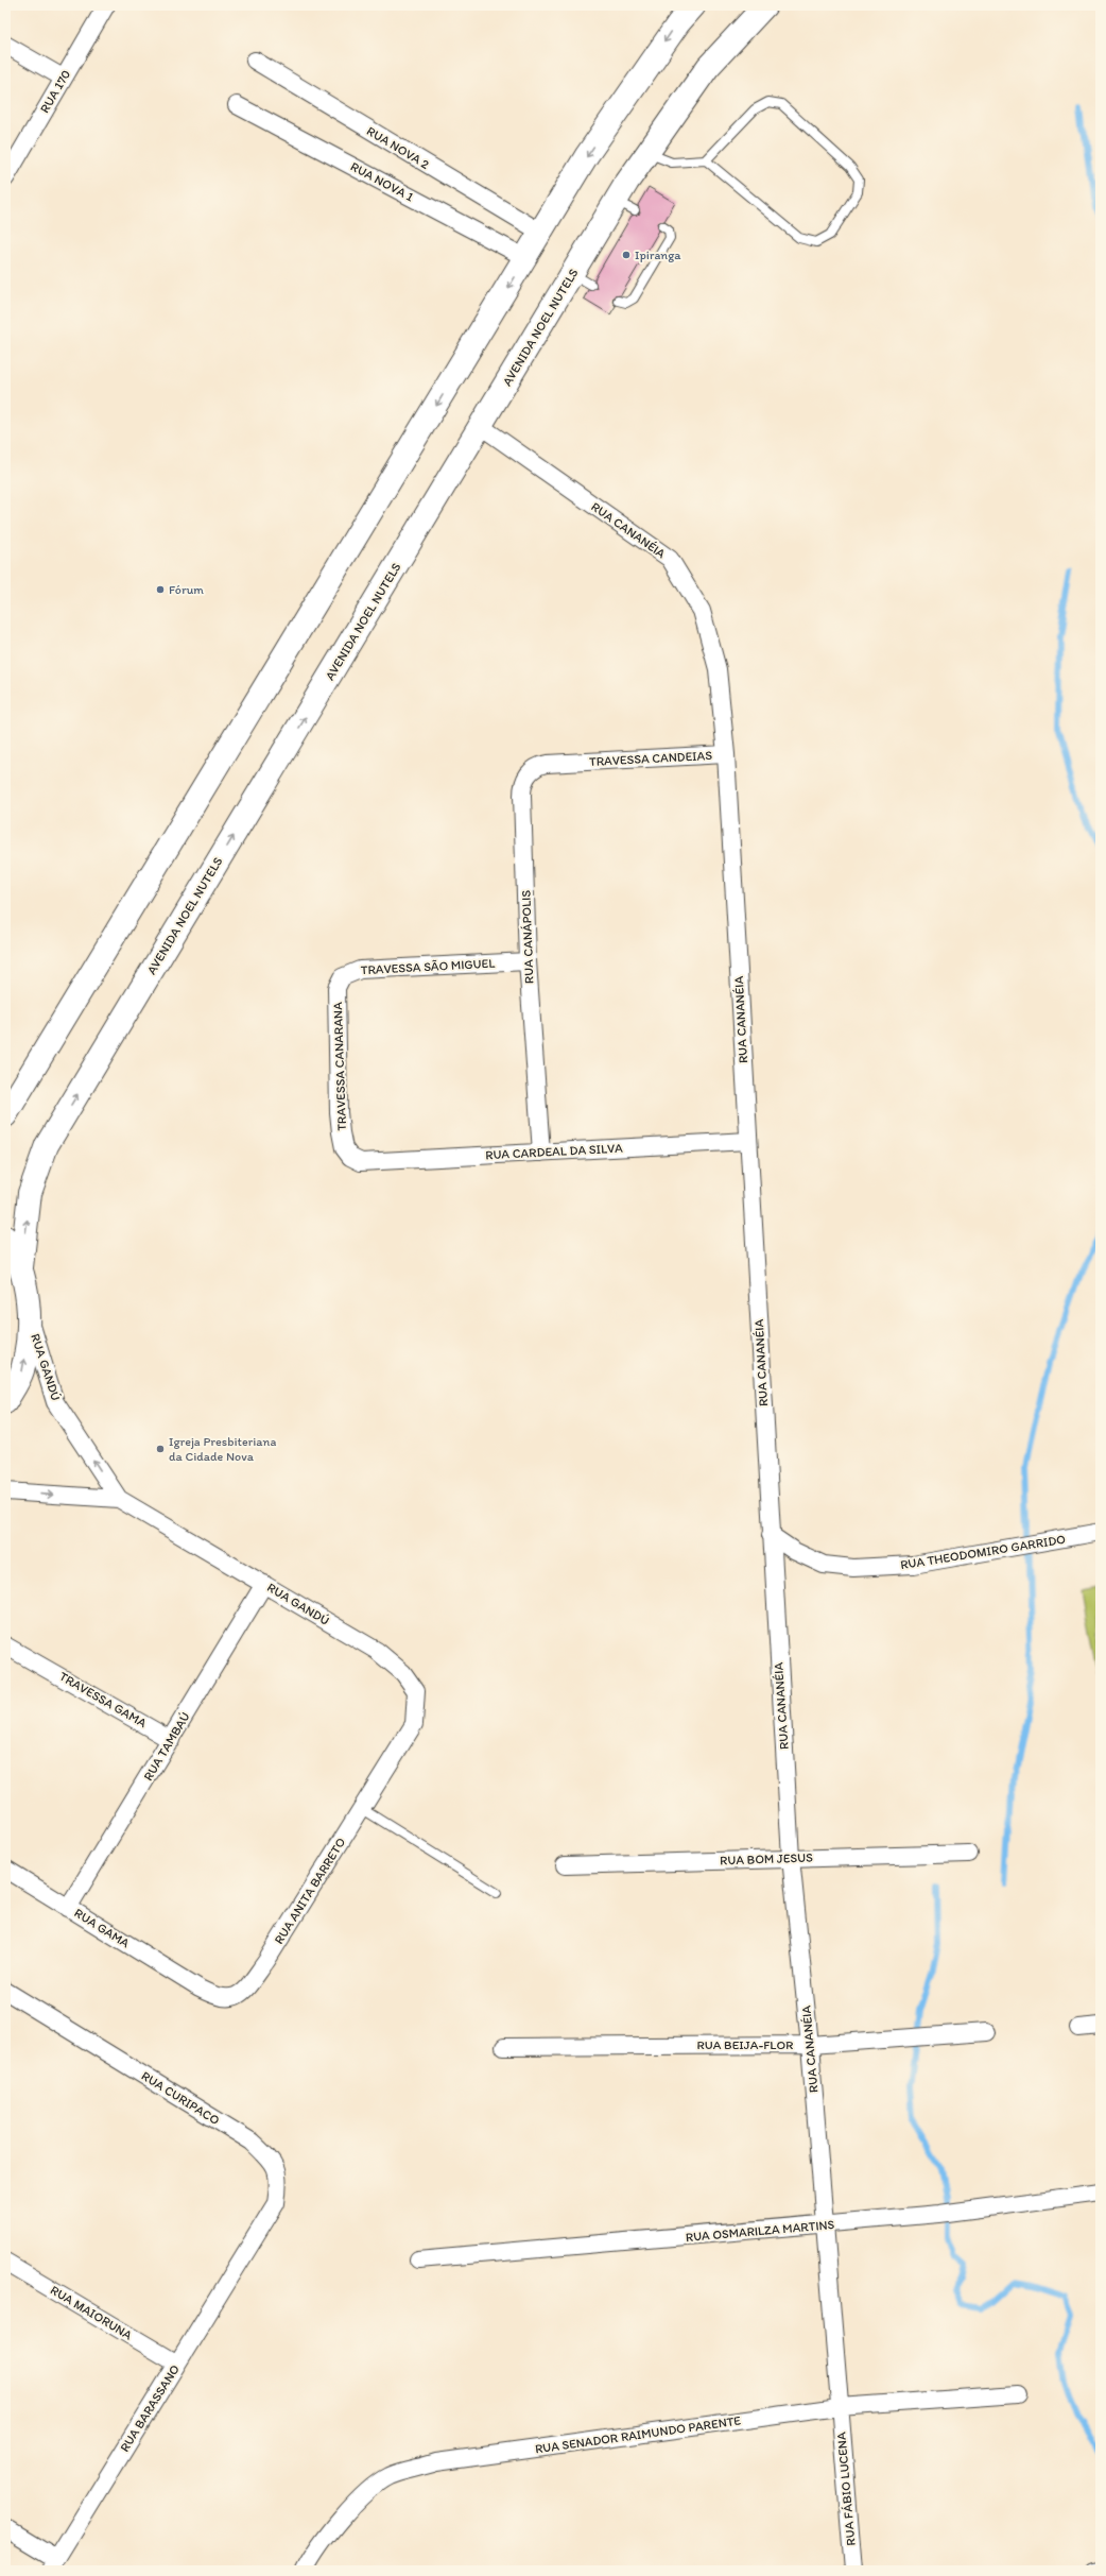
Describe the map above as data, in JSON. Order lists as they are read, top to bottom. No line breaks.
{"streets":{"main road":["AVENIDA NOEL NUTELS"],"street":["RUA 170","RUA NOVA 2","RUA NOVA 1","RUA CANANÉIA","TRAVESSA CANDEIAS","RUA CANÁPOLIS","TRAVESSA SÃO MIGUEL","TRAVESSA CANARANA","RUA CARDEAL DA SILVA","RUA GANDÚ","RUA THEODOMIRO GARRIDO","TRAVESSA GAMA","RUA TAMBAÚ","RUA BOM JESUS","RUA ANITA BARRETO","RUA GAMA","RUA BEIJA-FLOR","RUA CURIPACO","RUA OSMARILZA MARTINS","RUA MAIORUNA","RUA BARASSANO","RUA SENADOR RAIMUNDO PARENTE","RUA FÁBIO LUCENA"]},"crossings":[["AVENIDA NOEL NUTELS","RUA CANANÉIA"],["RUA CANANÉIA","TRAVESSA CANDEIAS"],["RUA CANANÉIA","RUA CARDEAL DA SILVA"],["RUA CANANÉIA","RUA THEODOMIRO GARRIDO"],["RUA CANANÉIA","RUA BOM JESUS"],["RUA CANANÉIA","RUA BEIJA-FLOR"],["RUA CANANÉIA","RUA OSMARILZA MARTINS"],["RUA CANANÉIA","RUA SENADOR RAIMUNDO PARENTE"],["RUA CANANÉIA","RUA FÁBIO LUCENA"],["TRAVESSA CANDEIAS","RUA CANÁPOLIS"],["RUA CANÁPOLIS","TRAVESSA SÃO MIGUEL"],["RUA CANÁPOLIS","RUA CARDEAL DA SILVA"],["TRAVESSA SÃO MIGUEL","TRAVESSA CANARANA"],["TRAVESSA CANARANA","RUA CARDEAL DA SILVA"],["RUA GANDÚ","RUA TAMBAÚ"],["RUA GANDÚ","RUA ANITA BARRETO"],["TRAVESSA GAMA","RUA TAMBAÚ"],["RUA TAMBAÚ","RUA GAMA"],["RUA ANITA BARRETO","RUA GAMA"],["RUA CURIPACO","RUA BARASSANO"],["RUA MAIORUNA","RUA BARASSANO"],["RUA SENADOR RAIMUNDO PARENTE","RUA FÁBIO LUCENA"]],"places":["Ipiranga","Fórum","Igreja Presbiteriana da Cidade Nova"]}
